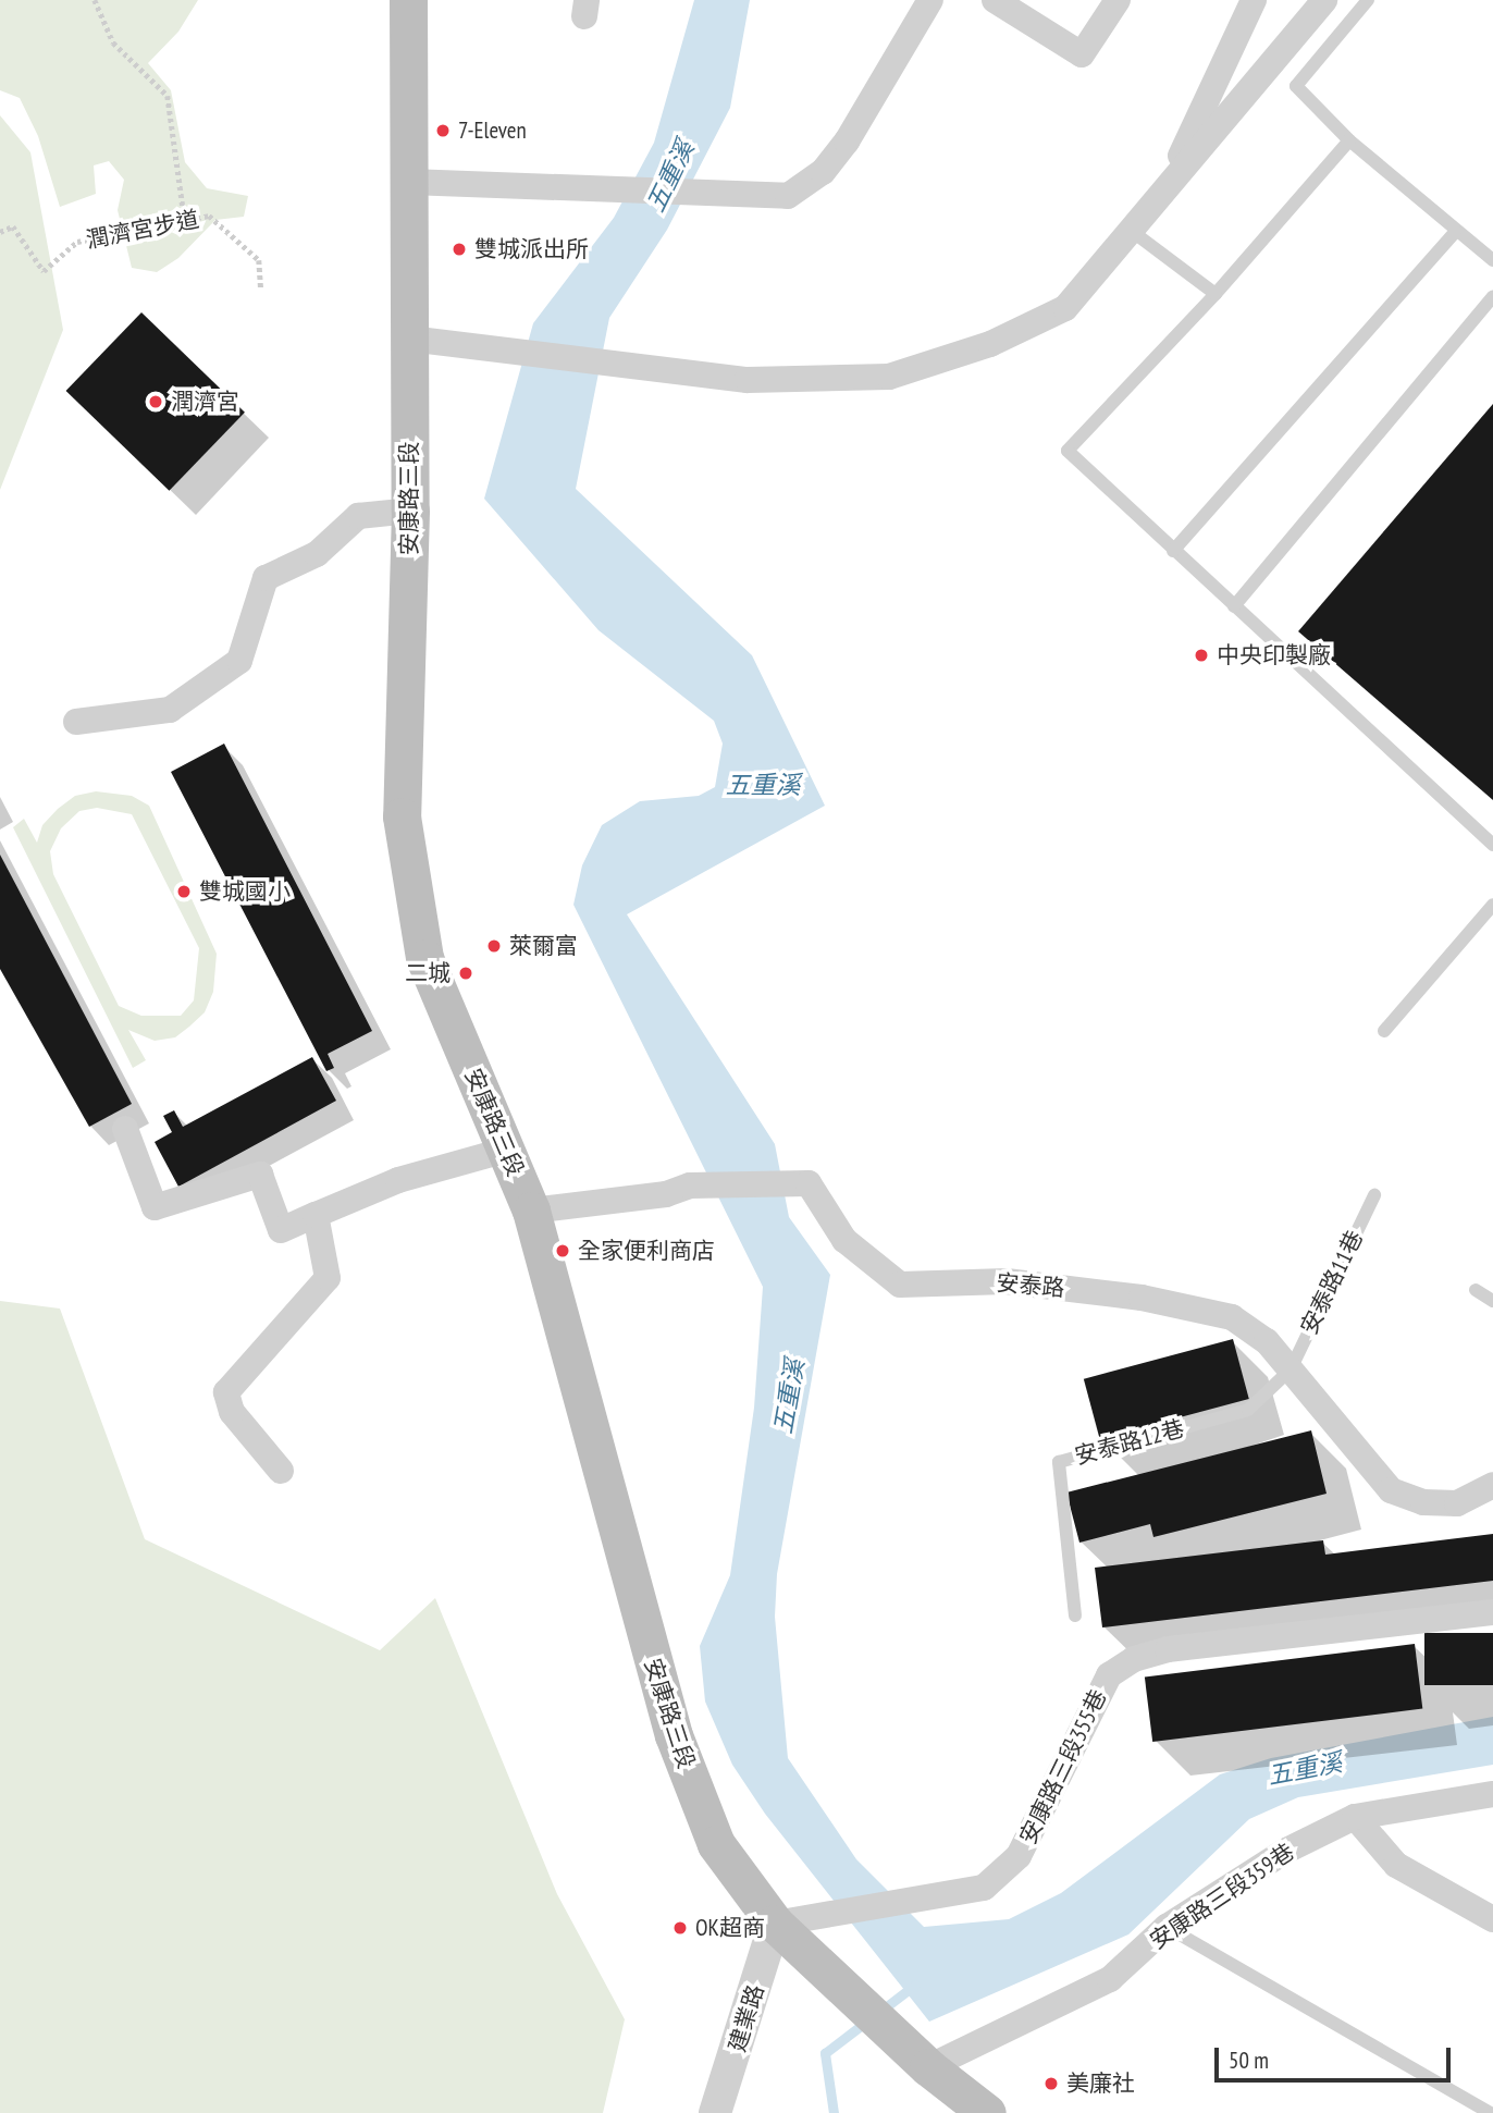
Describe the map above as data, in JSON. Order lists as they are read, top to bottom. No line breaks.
{"streets":{"main road":["安康路三段"],"street":["安泰路","安康路三段355巷","安康路三段359巷","建業路"],"lane":["安泰路11巷","安泰路12巷"],"path":["潤濟宮步道"]},"crossings":[["安康路三段","安泰路"],["安康路三段","安康路三段355巷"],["安康路三段","安康路三段359巷"],["安康路三段","建業路"],["安泰路11巷","安泰路"],["安泰路11巷","安泰路12巷"],["安泰路","安泰路12巷"],["安康路三段355巷","建業路"]],"water":["五重溪"],"places":["7-Eleven","雙城派出所","潤濟宮","中央印製廠","雙城國小","萊爾富","二城","全家便利商店","OK超商","美廉社"],"scale_bar":"50 m"}
